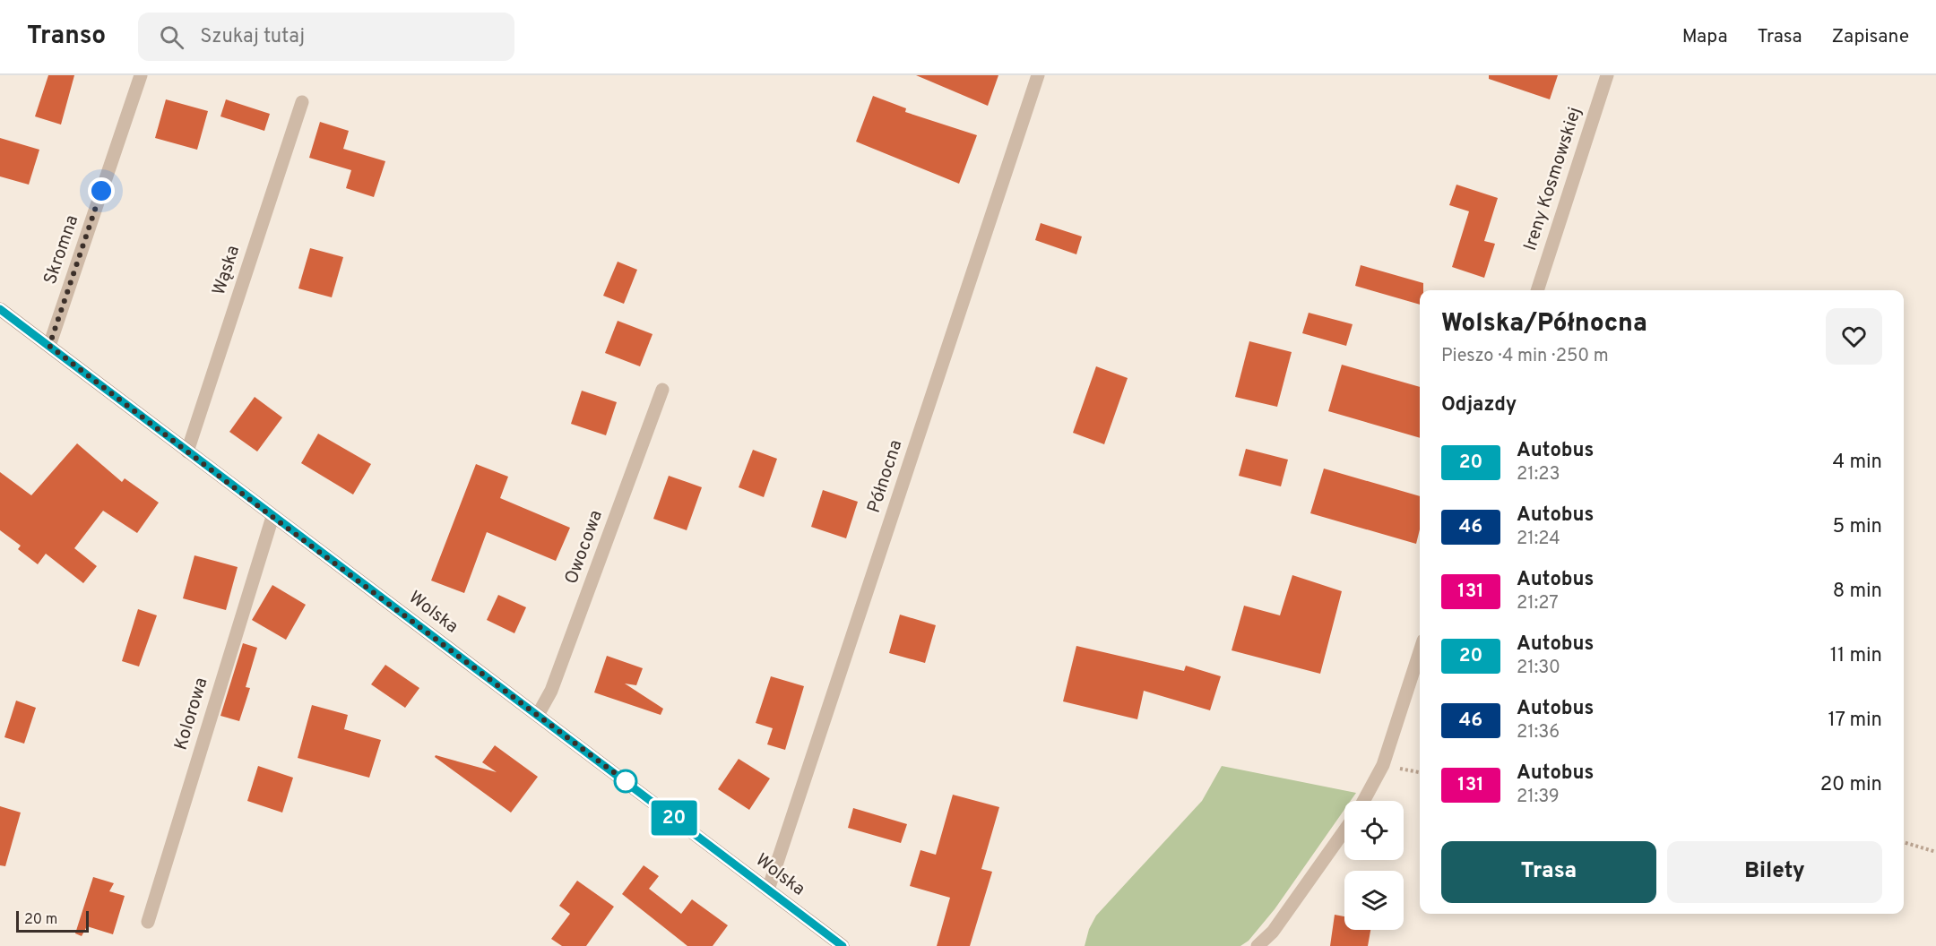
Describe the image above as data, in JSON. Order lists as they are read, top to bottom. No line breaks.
{"streets":{"street":["Ireny Kosmowskiej","Skromna","Wąska","Północna","Owocowa","Wolska","Kolorowa"]},"crossings":[["Skromna","Wolska"],["Wąska","Wolska"],["Północna","Wolska"],["Owocowa","Wolska"],["Wolska","Kolorowa"]],"lines":["bus line 20"],"scale_bar":"20 m","page":{"header":"Transo","search":"Szukaj tutaj","nav":["Mapa","Trasa","Zapisane"],"on_map":"20","heading":[["Wolska/Północna","Pieszo · 4 min · 250 m"],"Odjazdy"],"list":[{"mark":"20","name":"Autobus","note":"21:23","value":"4 min"},{"mark":"46","name":"Autobus","note":"21:24","value":"5 min"},{"mark":"131","name":"Autobus","note":"21:27","value":"8 min"},{"mark":"20","name":"Autobus","note":"21:30","value":"11 min"},{"mark":"46","name":"Autobus","note":"21:36","value":"17 min"},{"mark":"131","name":"Autobus","note":"21:39","value":"20 min"}],"buttons":["Trasa","Bilety"],"scale":"20 m"}}
